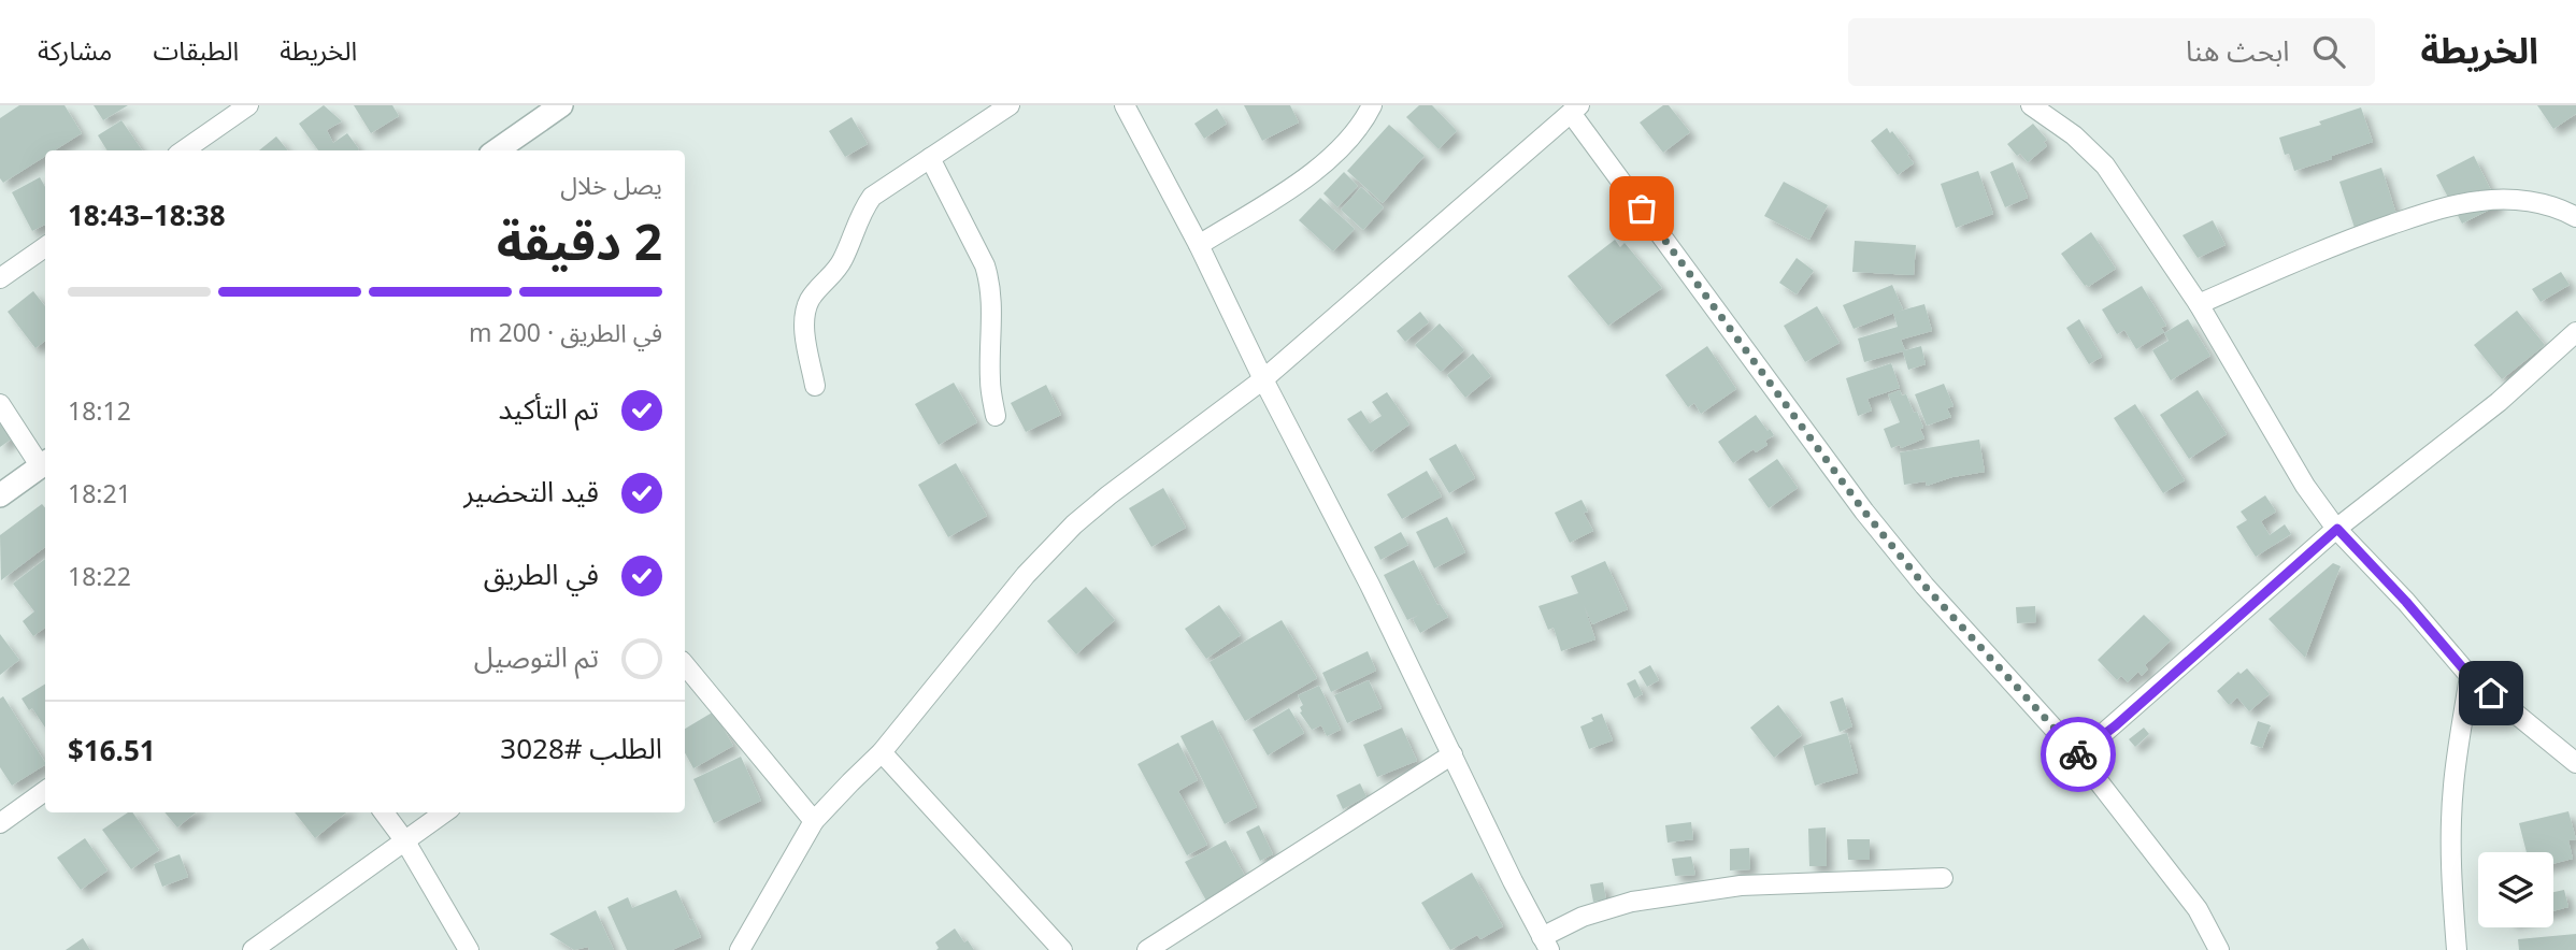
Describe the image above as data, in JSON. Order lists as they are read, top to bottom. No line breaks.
{"page":{"header":"الخريطة","search":"ابحث هنا","nav":["الخريطة","الطبقات","مشاركة"],"heading":["2 دقيقة","يصل خلال","18:38–18:43"],"panel":["الطلب #3028","$16.51"],"bar":"في الطريق · 200 m","list":[["تم التأكيد","18:12"],["قيد التحضير","18:21"],["في الطريق","18:22"],"تم التوصيل"]}}
